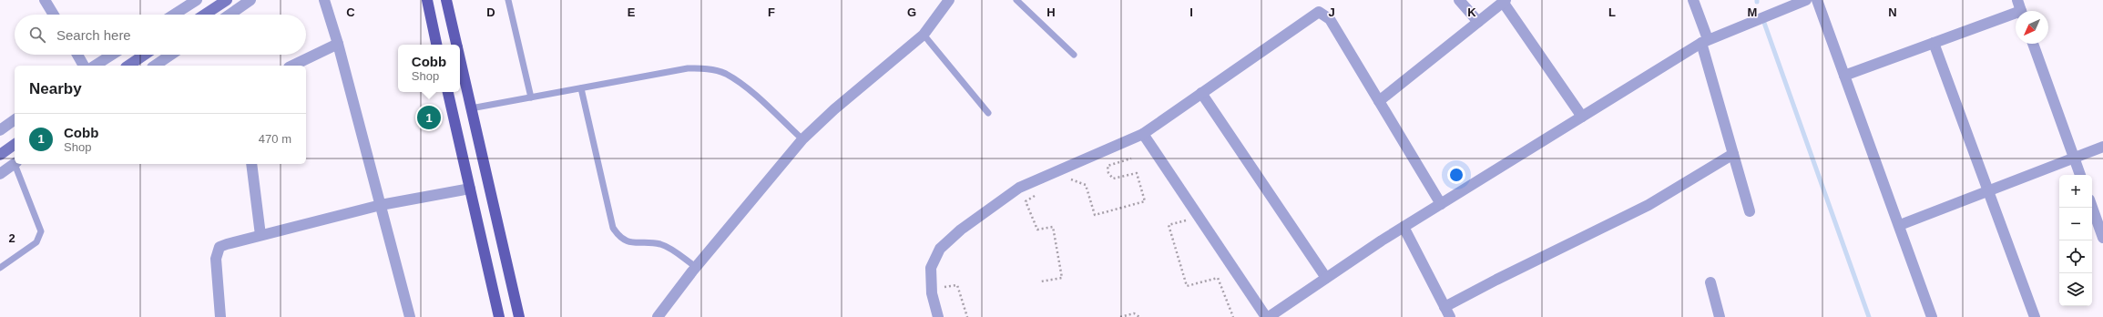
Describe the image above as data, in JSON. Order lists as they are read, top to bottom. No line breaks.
{"north":"bottom left","page":{"search":"Search here","popup":["Cobb","Shop"],"heading":"Nearby","pins":"1","list":[{"mark":"1","name":"Cobb","note":"Shop","value":"470 m"}],"map_buttons":["+","−"]},"grid":{"columns":["C","D","E","F","G","H","I","J","K","L","M","N"],"rows":["2"]}}
